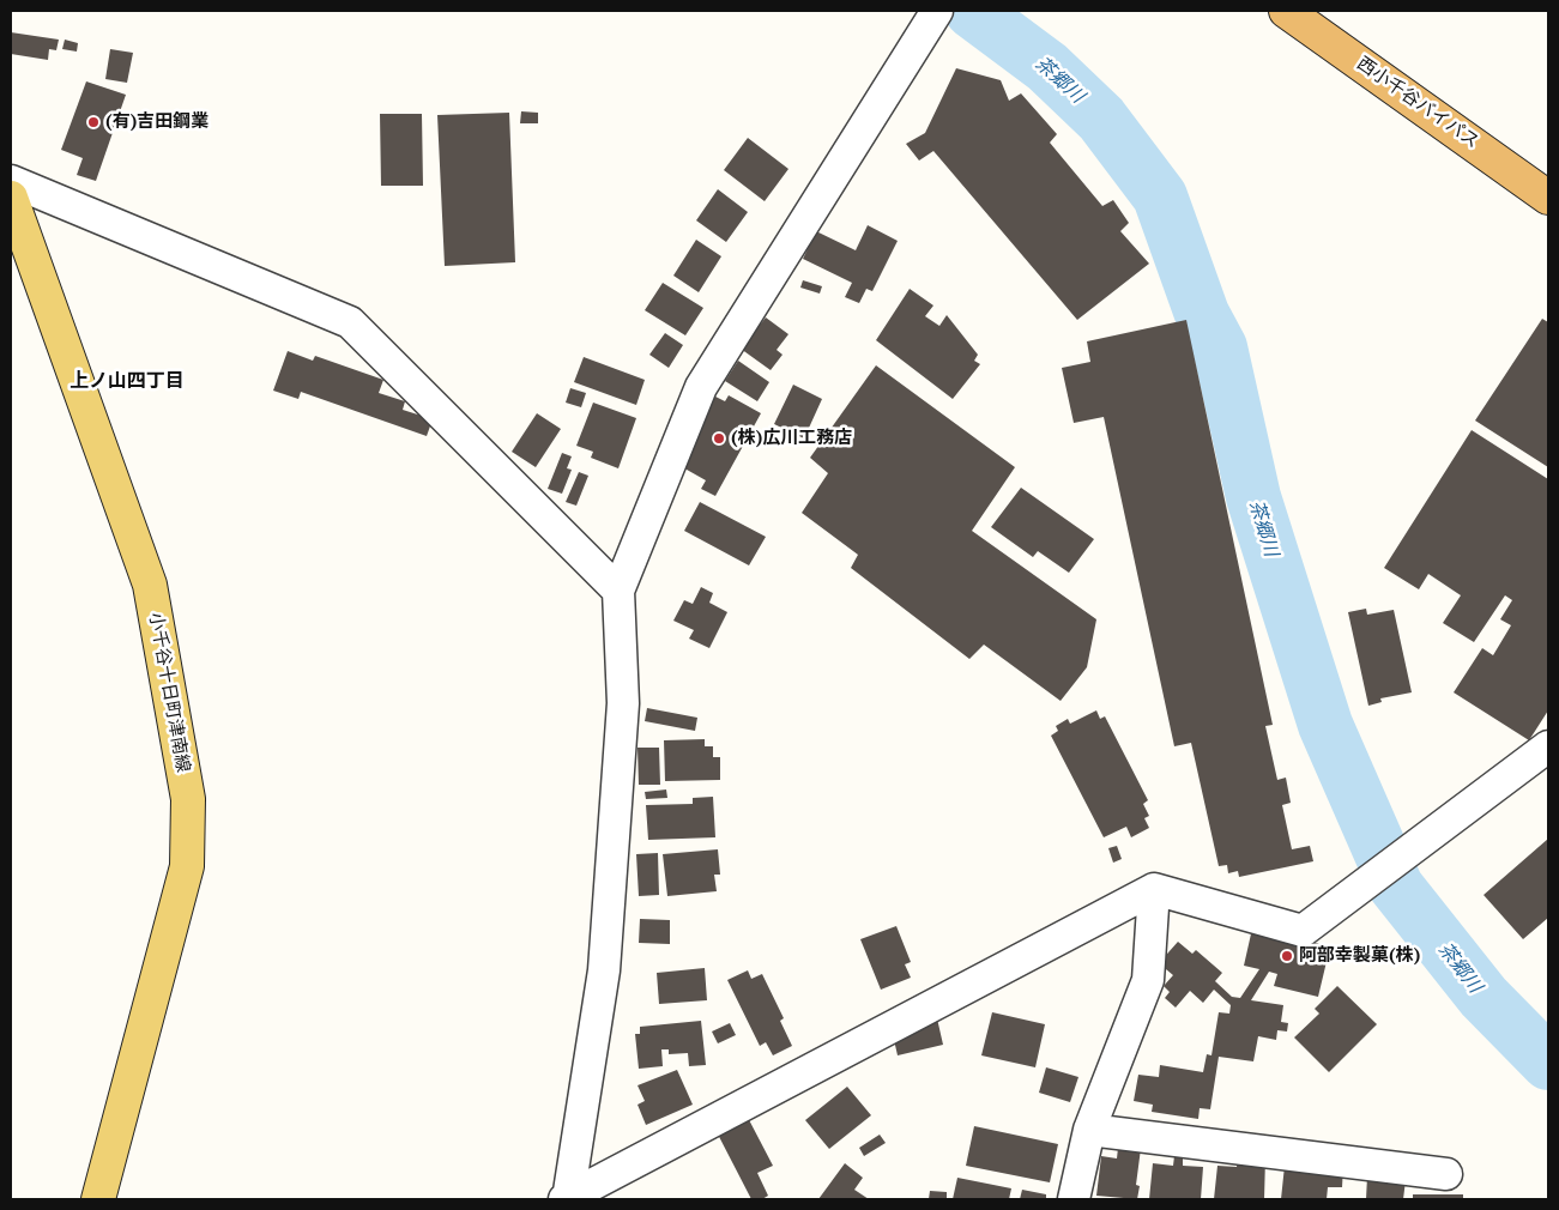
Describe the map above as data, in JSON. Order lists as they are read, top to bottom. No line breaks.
{"streets":{"highway":["西小千谷バイパス"],"main road":["小千谷十日町津南線"]},"districts":["上ノ山四丁目"],"water":["茶郷川"],"places":["(有)吉田鋼業","(株)広川工務店","阿部幸製菓(株)"]}
